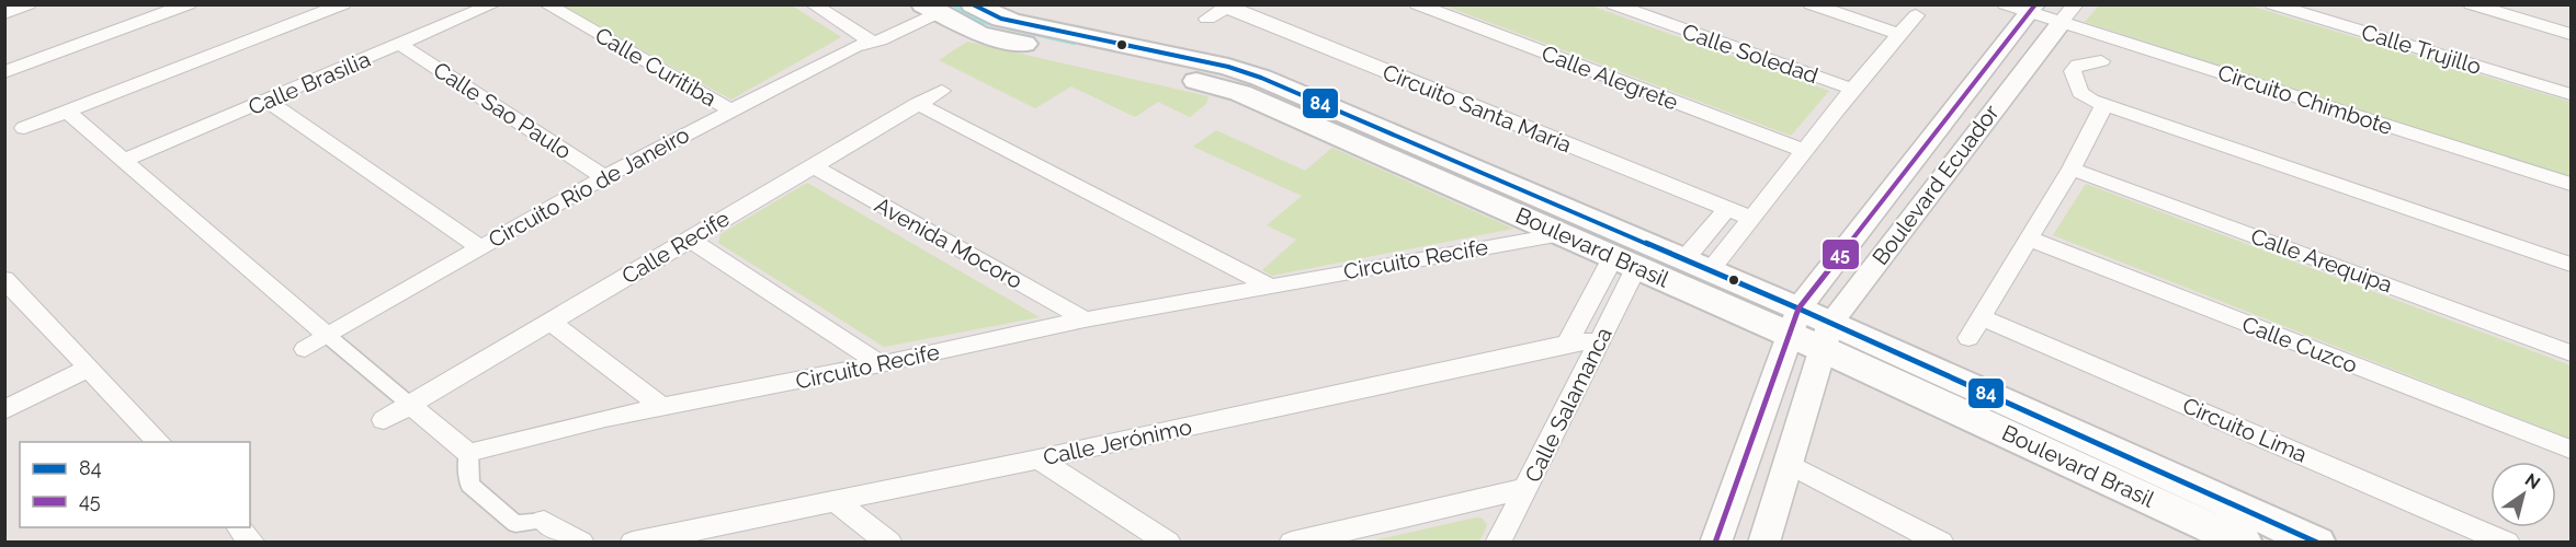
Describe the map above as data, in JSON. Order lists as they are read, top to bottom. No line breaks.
{"streets":{"main road":["Boulevard Brasil"],"street":["Calle Trujillo","Calle Soledad","Calle Curitiba","Calle Alegrete","Calle Brasilia","Circuito Chimbote","Circuito Santa María","Calle Sao Paulo","Boulevard Ecuador","Circuito Río de Janeiro","Avenida Mocoro","Calle Recife","Circuito Recife","Calle Arequipa","Calle Cuzco","Calle Salamanca","Circuito Lima","Calle Jerónimo"]},"crossings":[["Calle Curitiba","Circuito Río de Janeiro"],["Calle Brasilia","Calle Sao Paulo"],["Circuito Chimbote","Boulevard Ecuador"],["Calle Sao Paulo","Circuito Río de Janeiro"],["Boulevard Ecuador","Boulevard Brasil"],["Circuito Río de Janeiro","Boulevard Brasil"],["Avenida Mocoro","Calle Recife"],["Avenida Mocoro","Circuito Recife"],["Boulevard Brasil","Circuito Recife"],["Boulevard Brasil","Calle Salamanca"],["Calle Arequipa","Circuito Lima"],["Calle Cuzco","Circuito Lima"],["Calle Salamanca","Calle Jerónimo"]],"lines":["transit line 84","transit line 45"],"legend":["84","45"],"north":"top right"}
